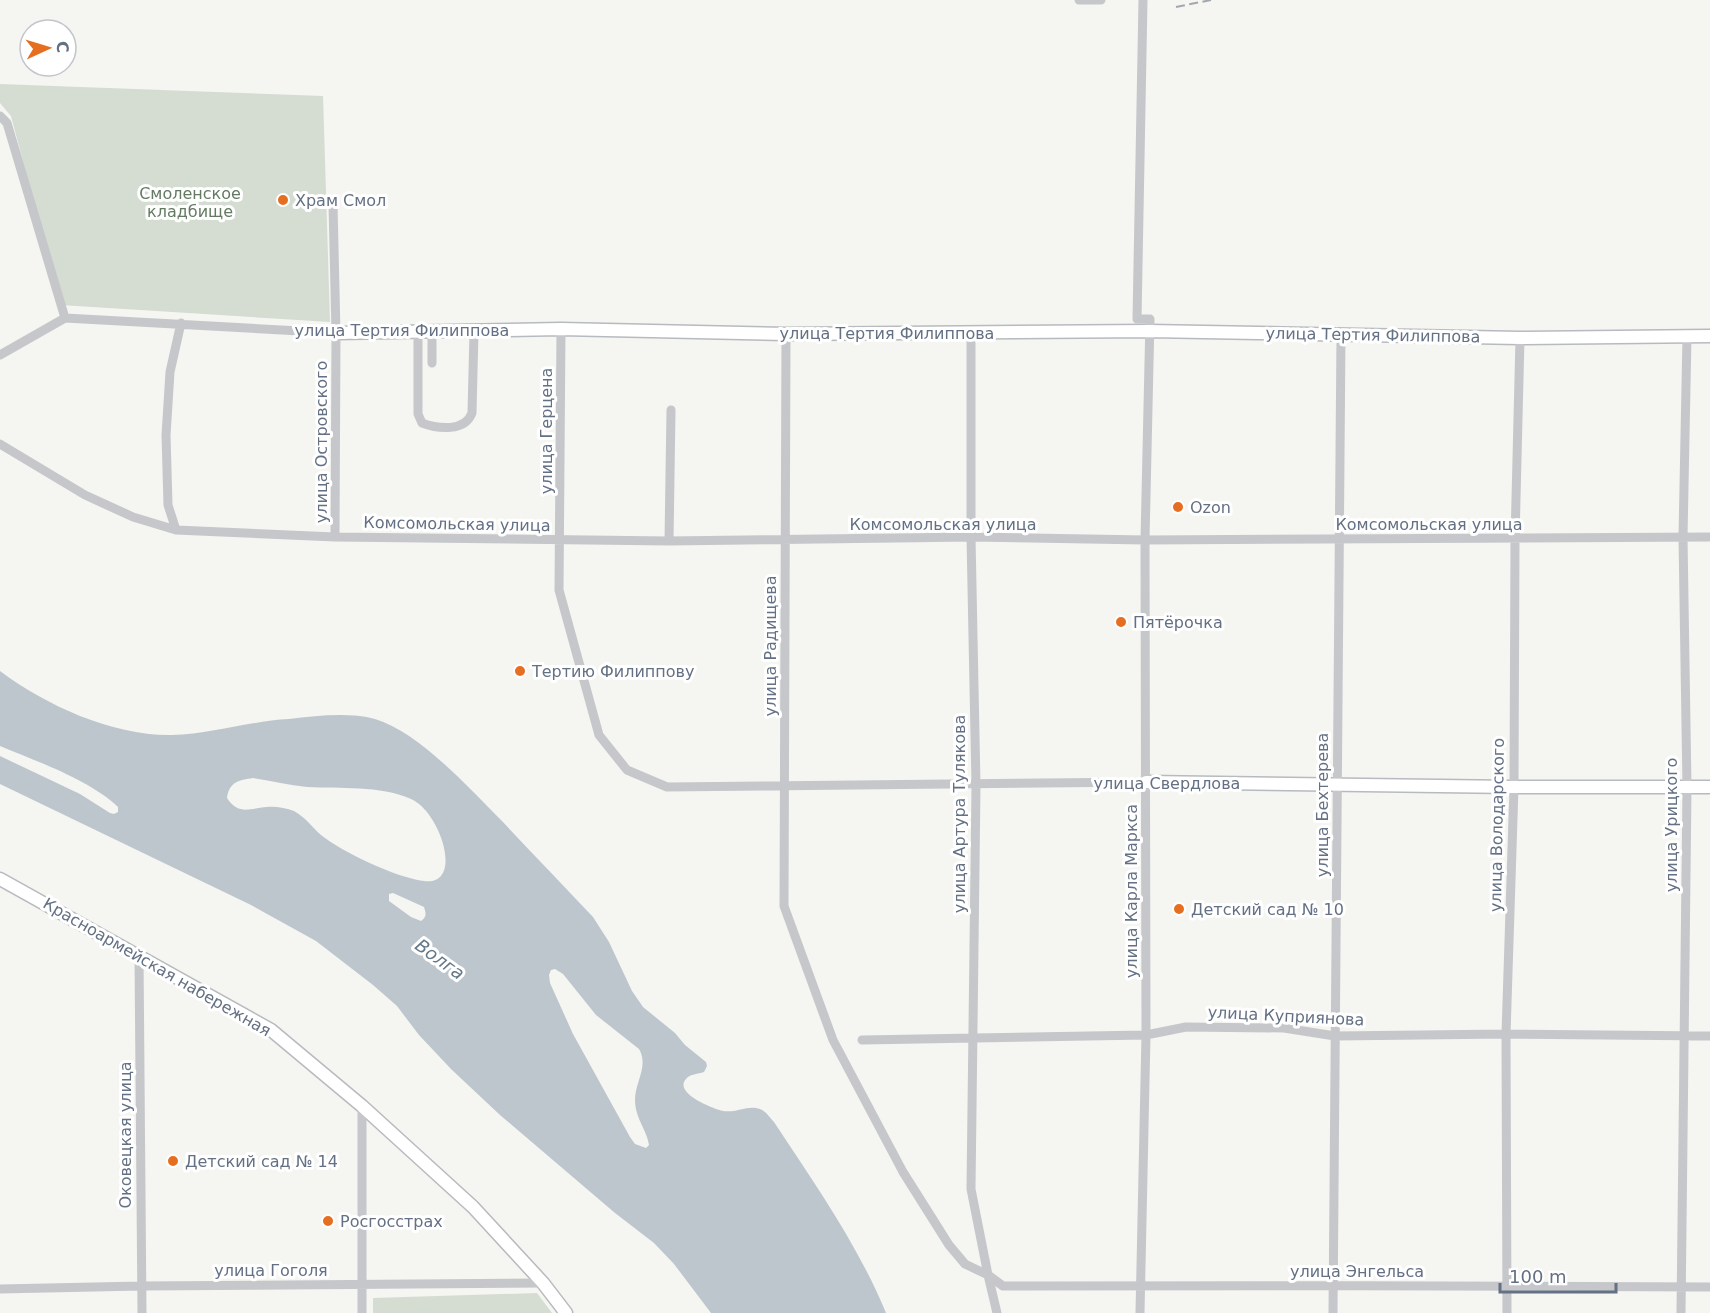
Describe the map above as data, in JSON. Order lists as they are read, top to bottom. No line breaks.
{"streets":{"street":["улица Тертия Филиппова","улица Герцена","улица Островского","Комсомольская улица","улица Радищева","улица Свердлова","улица Бехтерева","улица Артура Тулякова","улица Володарского","улица Урицкого","улица Карла Маркса","Красноармейская набережная","улица Куприянова","Оковецкая улица","улица Гоголя","улица Энгельса"]},"crossings":[["улица Тертия Филиппова","улица Герцена"],["улица Тертия Филиппова","улица Островского"],["улица Тертия Филиппова","улица Радищева"],["улица Тертия Филиппова","улица Бехтерева"],["улица Тертия Филиппова","улица Артура Тулякова"],["улица Тертия Филиппова","улица Володарского"],["улица Тертия Филиппова","улица Урицкого"],["улица Тертия Филиппова","улица Карла Маркса"],["улица Герцена","Комсомольская улица"],["улица Герцена","улица Свердлова"],["улица Островского","Комсомольская улица"],["Комсомольская улица","улица Радищева"],["Комсомольская улица","улица Бехтерева"],["Комсомольская улица","улица Артура Тулякова"],["Комсомольская улица","улица Володарского"],["Комсомольская улица","улица Урицкого"],["Комсомольская улица","улица Карла Маркса"],["улица Радищева","улица Свердлова"],["улица Радищева","улица Артура Тулякова"],["улица Радищева","улица Энгельса"],["улица Свердлова","улица Бехтерева"],["улица Свердлова","улица Артура Тулякова"],["улица Свердлова","улица Володарского"],["улица Свердлова","улица Урицкого"],["улица Свердлова","улица Карла Маркса"],["улица Бехтерева","улица Куприянова"],["улица Бехтерева","улица Энгельса"],["улица Артура Тулякова","улица Куприянова"],["улица Артура Тулякова","улица Энгельса"],["улица Володарского","улица Куприянова"],["улица Володарского","улица Энгельса"],["улица Урицкого","улица Куприянова"],["улица Урицкого","улица Энгельса"],["улица Карла Маркса","улица Куприянова"],["улица Карла Маркса","улица Энгельса"],["Красноармейская набережная","Оковецкая улица"],["Красноармейская набережная","улица Гоголя"],["Оковецкая улица","улица Гоголя"]],"water":["Волга"],"parks":["Смоленское кладбище"],"places":["Храм Смол","Ozon","Пятёрочка","Тертию Филиппову","Детский сад № 10","Детский сад № 14","Росгосстрах"],"scale_bar":"100 m","north":"right"}
